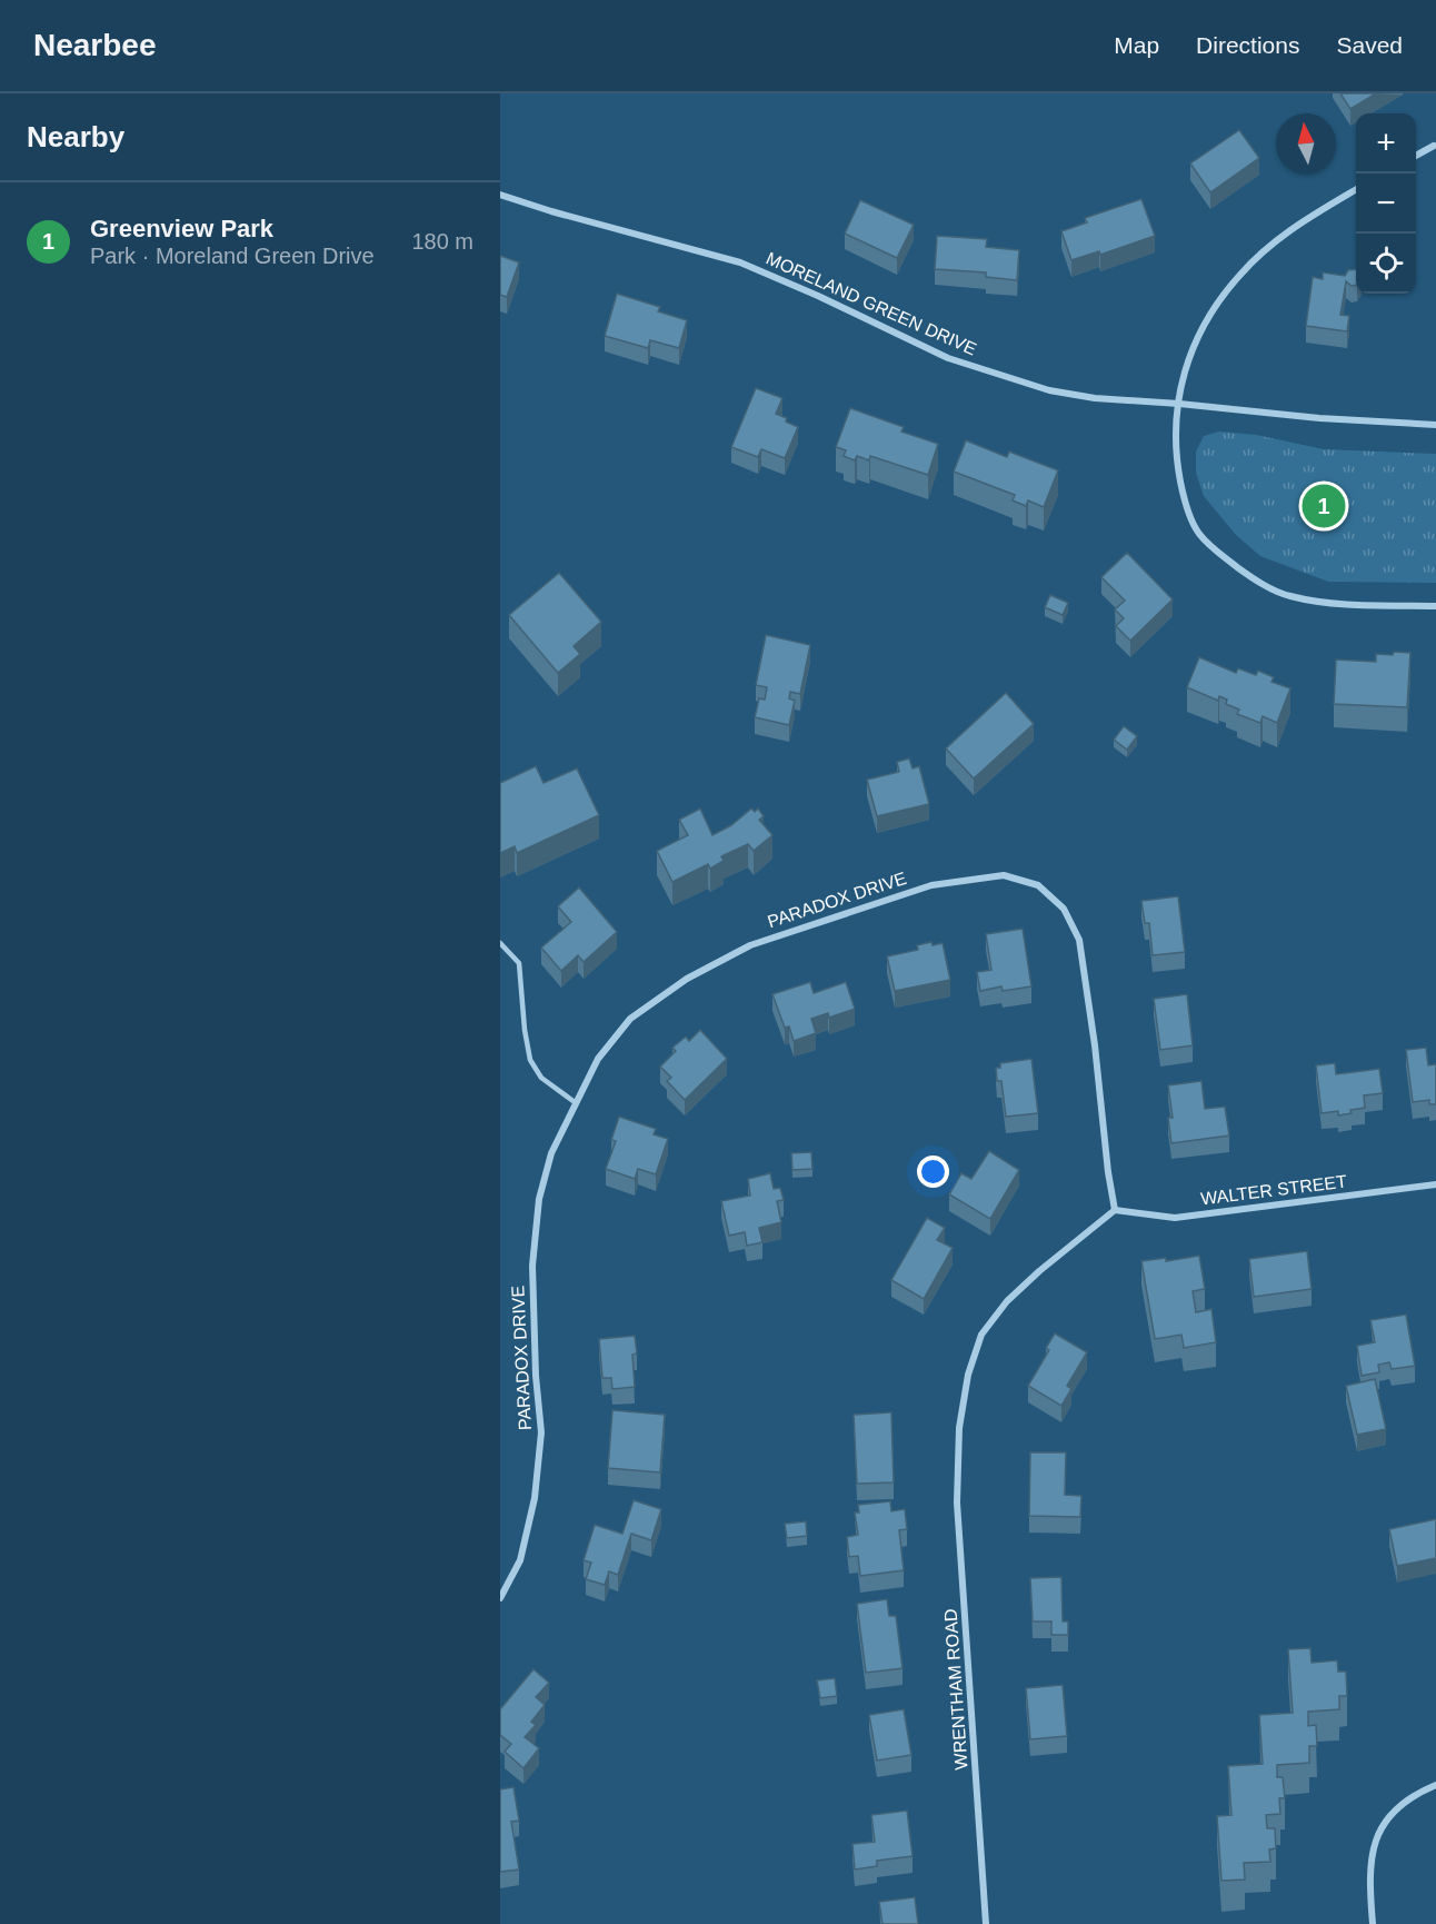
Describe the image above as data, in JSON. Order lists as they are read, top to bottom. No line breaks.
{"streets":{"street":["MORELAND GREEN DRIVE","PARADOX DRIVE","WALTER STREET","WRENTHAM ROAD"]},"crossings":[["PARADOX DRIVE","WALTER STREET"],["PARADOX DRIVE","WRENTHAM ROAD"],["WALTER STREET","WRENTHAM ROAD"]],"north":"top","page":{"header":"Nearbee","nav":["Map","Directions","Saved"],"heading":"Nearby","map_buttons":["+","−"],"list":[{"mark":"1","name":"Greenview Park","note":"Park · Moreland Green Drive","value":"180 m"}],"pins":"1"}}
